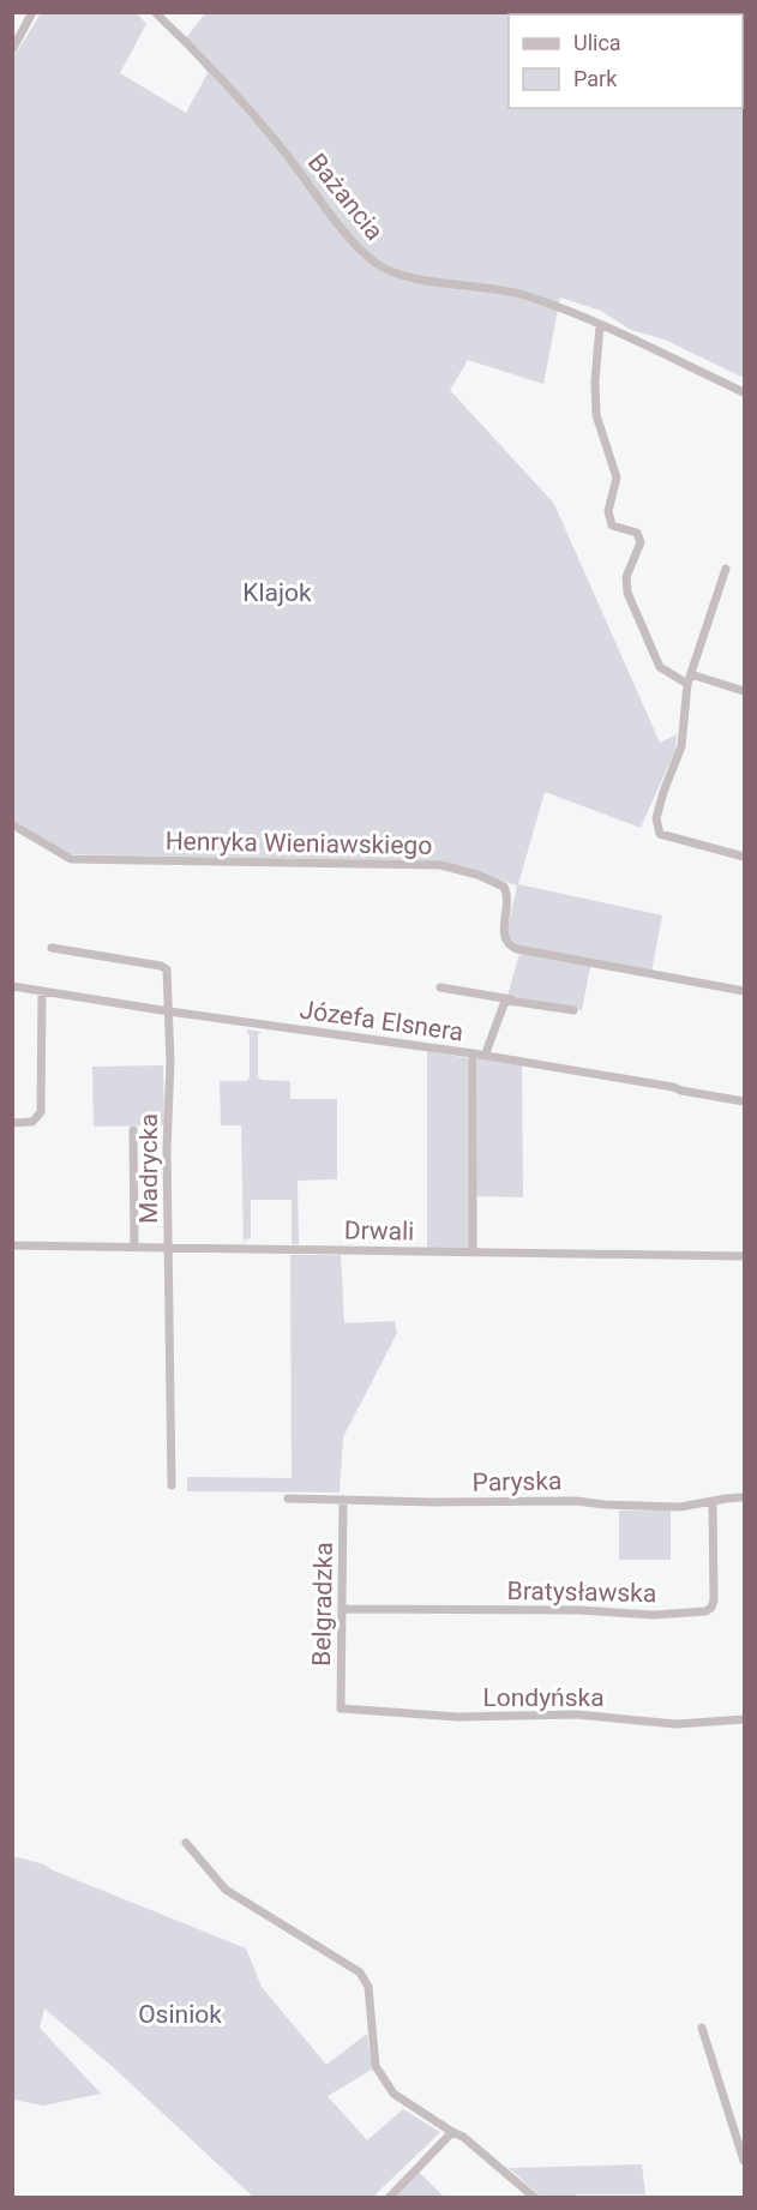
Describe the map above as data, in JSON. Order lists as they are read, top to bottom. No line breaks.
{"streets":{"street":["Bażancia","Henryka Wieniawskiego","Józefa Elsnera","Madrycka","Drwali","Paryska","Bratysławska","Belgradzka","Londyńska"]},"crossings":[["Józefa Elsnera","Madrycka"],["Madrycka","Drwali"],["Paryska","Bratysławska"],["Paryska","Belgradzka"],["Bratysławska","Belgradzka"],["Belgradzka","Londyńska"]],"parks":["Klajok","Osiniok"],"legend":["Ulica","Park"]}
